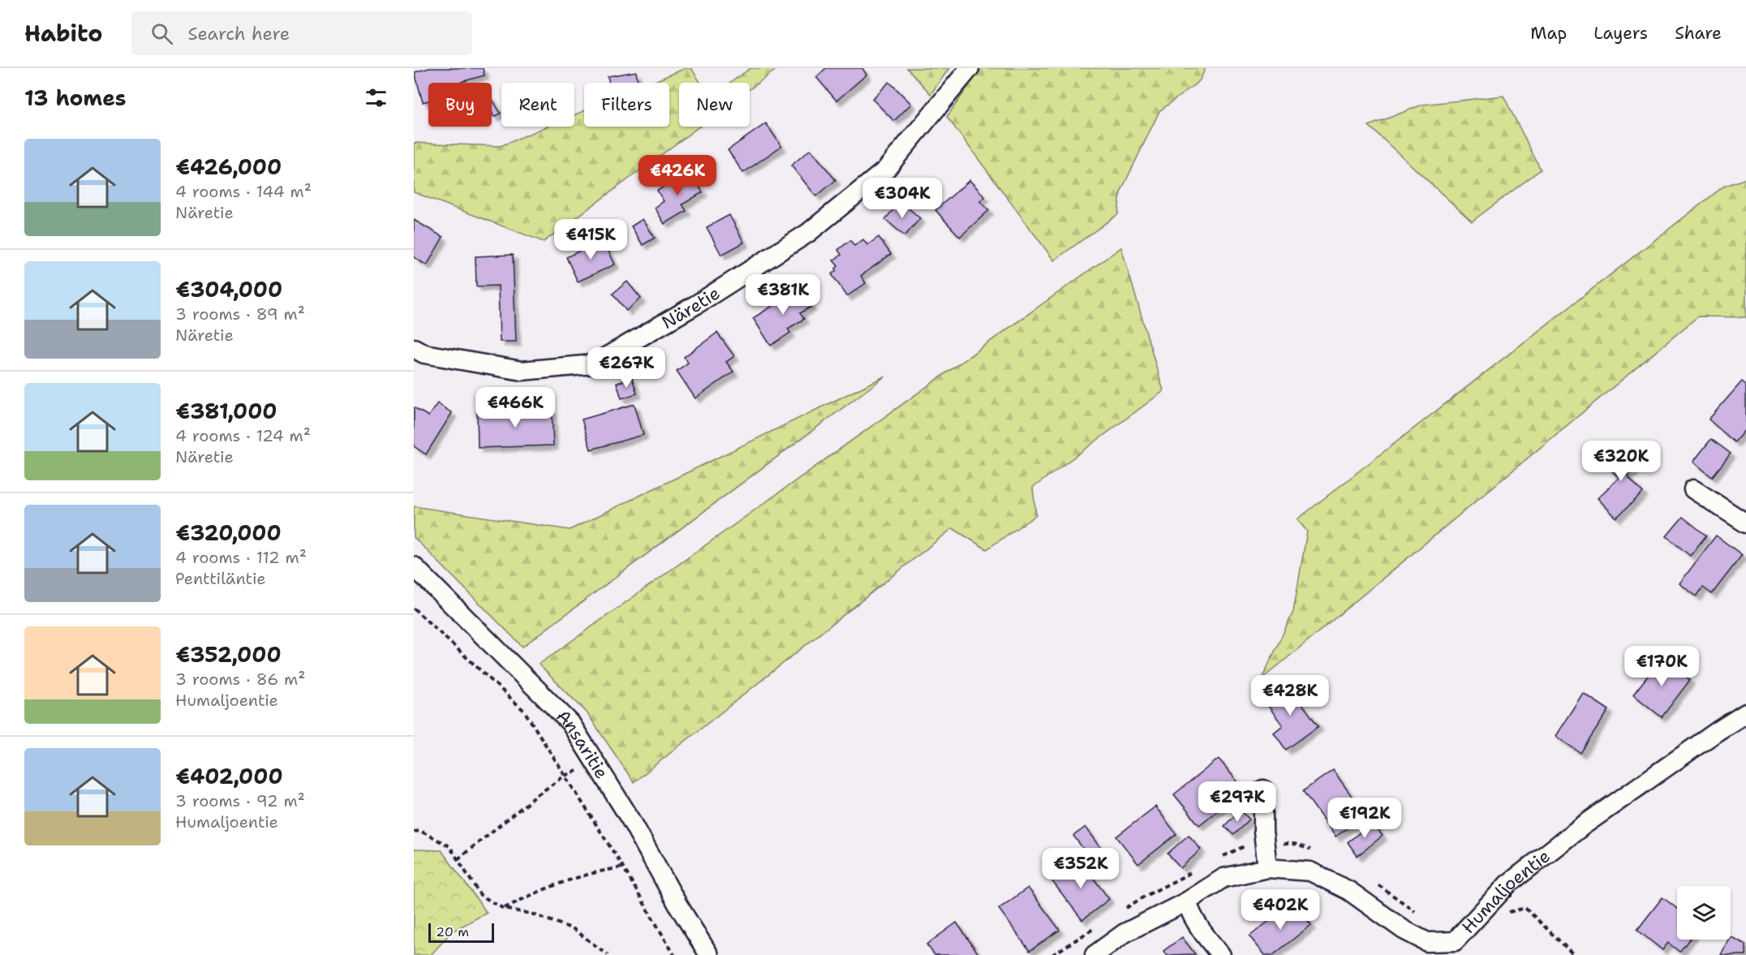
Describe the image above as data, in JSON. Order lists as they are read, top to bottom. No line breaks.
{"streets":{"street":["Näretie","Ansaritie","Humaljoentie"]},"scale_bar":"20 m","page":{"header":"Habito","search":"Search here","nav":["Map","Layers","Share"],"heading":"13 homes","chip":["Buy","Rent","Filters","New"],"list":[{"name":"€426,000","note":"4 rooms · 144 m² · Näretie"},{"name":"€304,000","note":"3 rooms · 89 m² · Näretie"},{"name":"€381,000","note":"4 rooms · 124 m² · Näretie"},{"name":"€320,000","note":"4 rooms · 112 m² · Penttiläntie"},{"name":"€352,000","note":"3 rooms · 86 m² · Humaljoentie"},{"name":"€402,000","note":"3 rooms · 92 m² · Humaljoentie"}],"price":["€426K","€304K","€415K","€381K","€267K","€466K","€320K","€170K","€428K","€297K","€192K","€352K","€402K"],"scale":"20 m"}}
